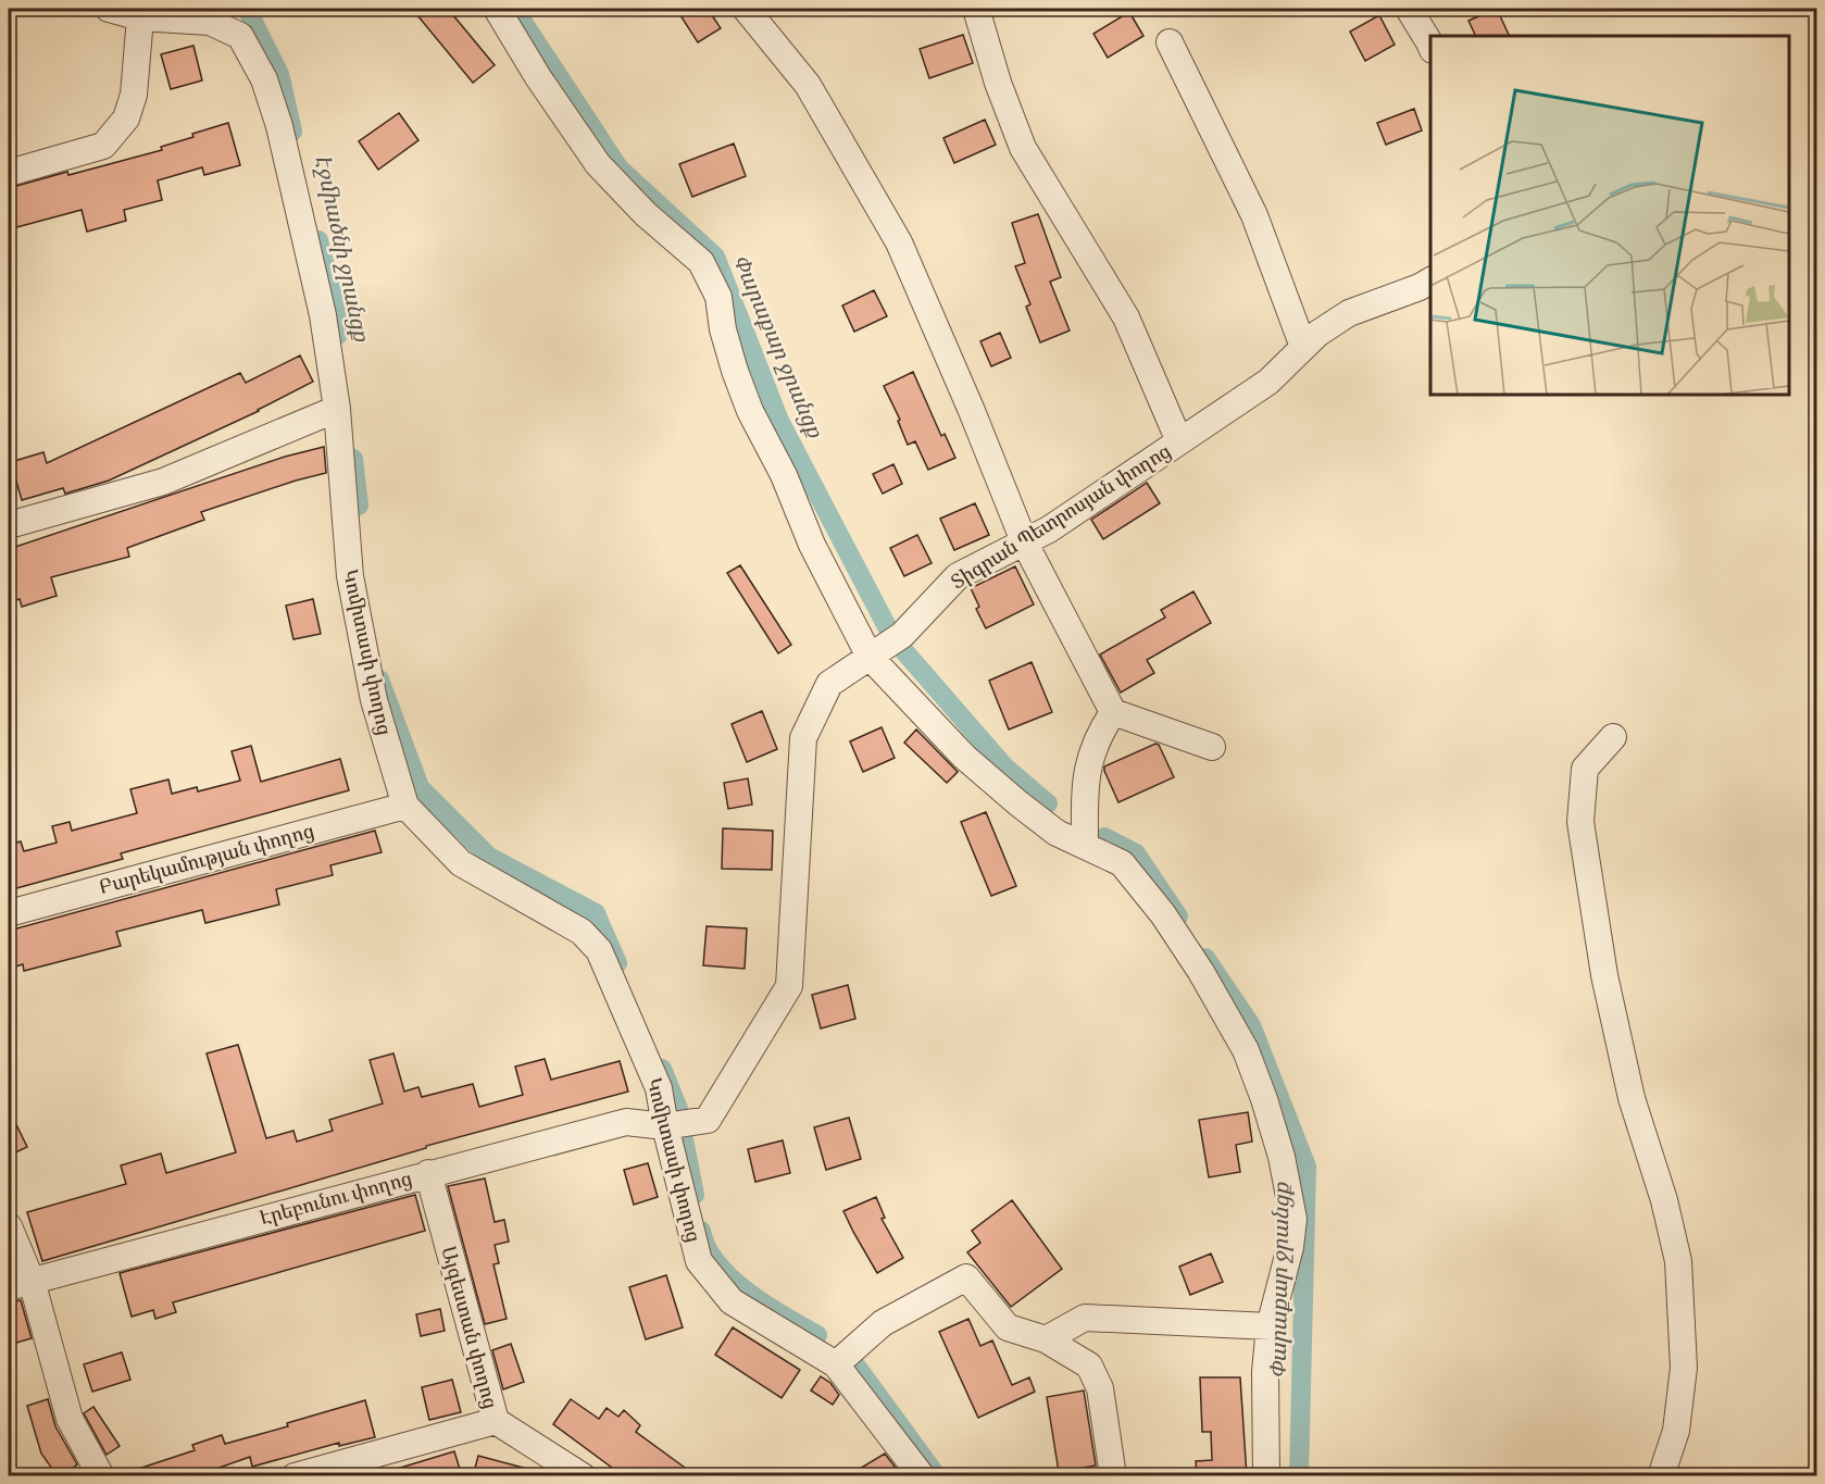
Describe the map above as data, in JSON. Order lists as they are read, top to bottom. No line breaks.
{"streets":{"street":["Տիգրան Պետրոսյան փողոց","Կոմիտասի փողոց","Բարեկամության փողոց","Էրեբունու փողոց","Այգեստան փողոց"]},"crossings":[["Տիգրան Պետրոսյան փողոց","Կոմիտասի փողոց"],["Տիգրան Պետրոսյան փողոց","Էրեբունու փողոց"],["Կոմիտասի փողոց","Բարեկամության փողոց"],["Կոմիտասի փողոց","Էրեբունու փողոց"],["Էրեբունու փողոց","Այգեստան փողոց"]],"water":["Էջմիածնի ջրանցք","Փարաքար ջրանցք"]}
